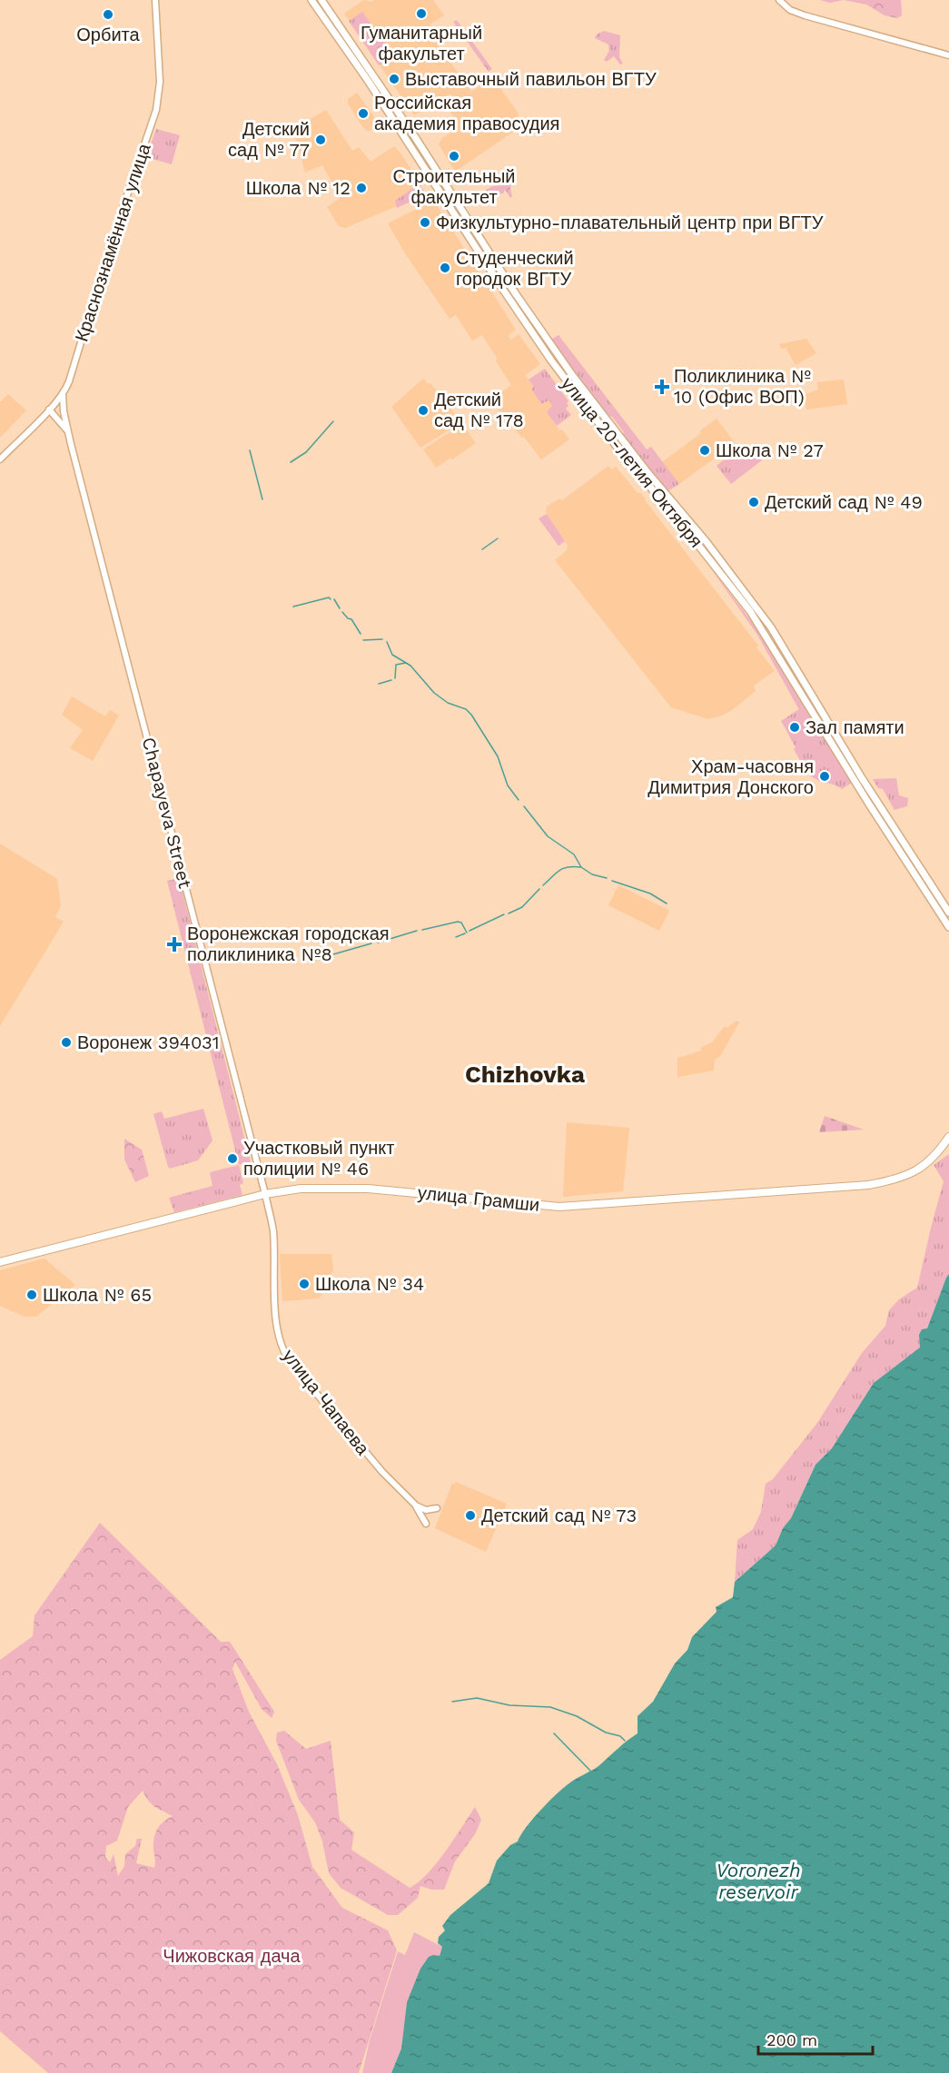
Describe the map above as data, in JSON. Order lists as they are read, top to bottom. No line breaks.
{"streets":{"highway":["улица Грамши"],"main road":["улица 20-летия Октября"],"street":["Краснознамённая улица","Chapayeva Street","улица Чапаева"]},"crossings":[["Chapayeva Street","улица Грамши"],["Chapayeva Street","улица Чапаева"],["улица Грамши","улица Чапаева"]],"districts":["Chizhovka"],"water":["Voronezh reservoir"],"parks":["Чижовская дача"],"places":{"other":["Гуманитарный факультет","Орбита","Выставочный павильон ВГТУ","Российская академия правосудия","Детский сад № 77","Строительный факультет","Школа № 12","Физкультурно-плавательный центр при ВГТУ","Студенческий городок ВГТУ","Детский сад № 178","Школа № 27","Детский сад № 49","Зал памяти","Храм-часовня Димитрия Донского","Воронеж 394031","Участковый пункт полиции № 46","Школа № 34","Школа № 65","Детский сад № 73"],"health":["Поликлиника № 10 (Офис ВОП)","Воронежская городская поликлиника №8"]},"scale_bar":"200 m"}
